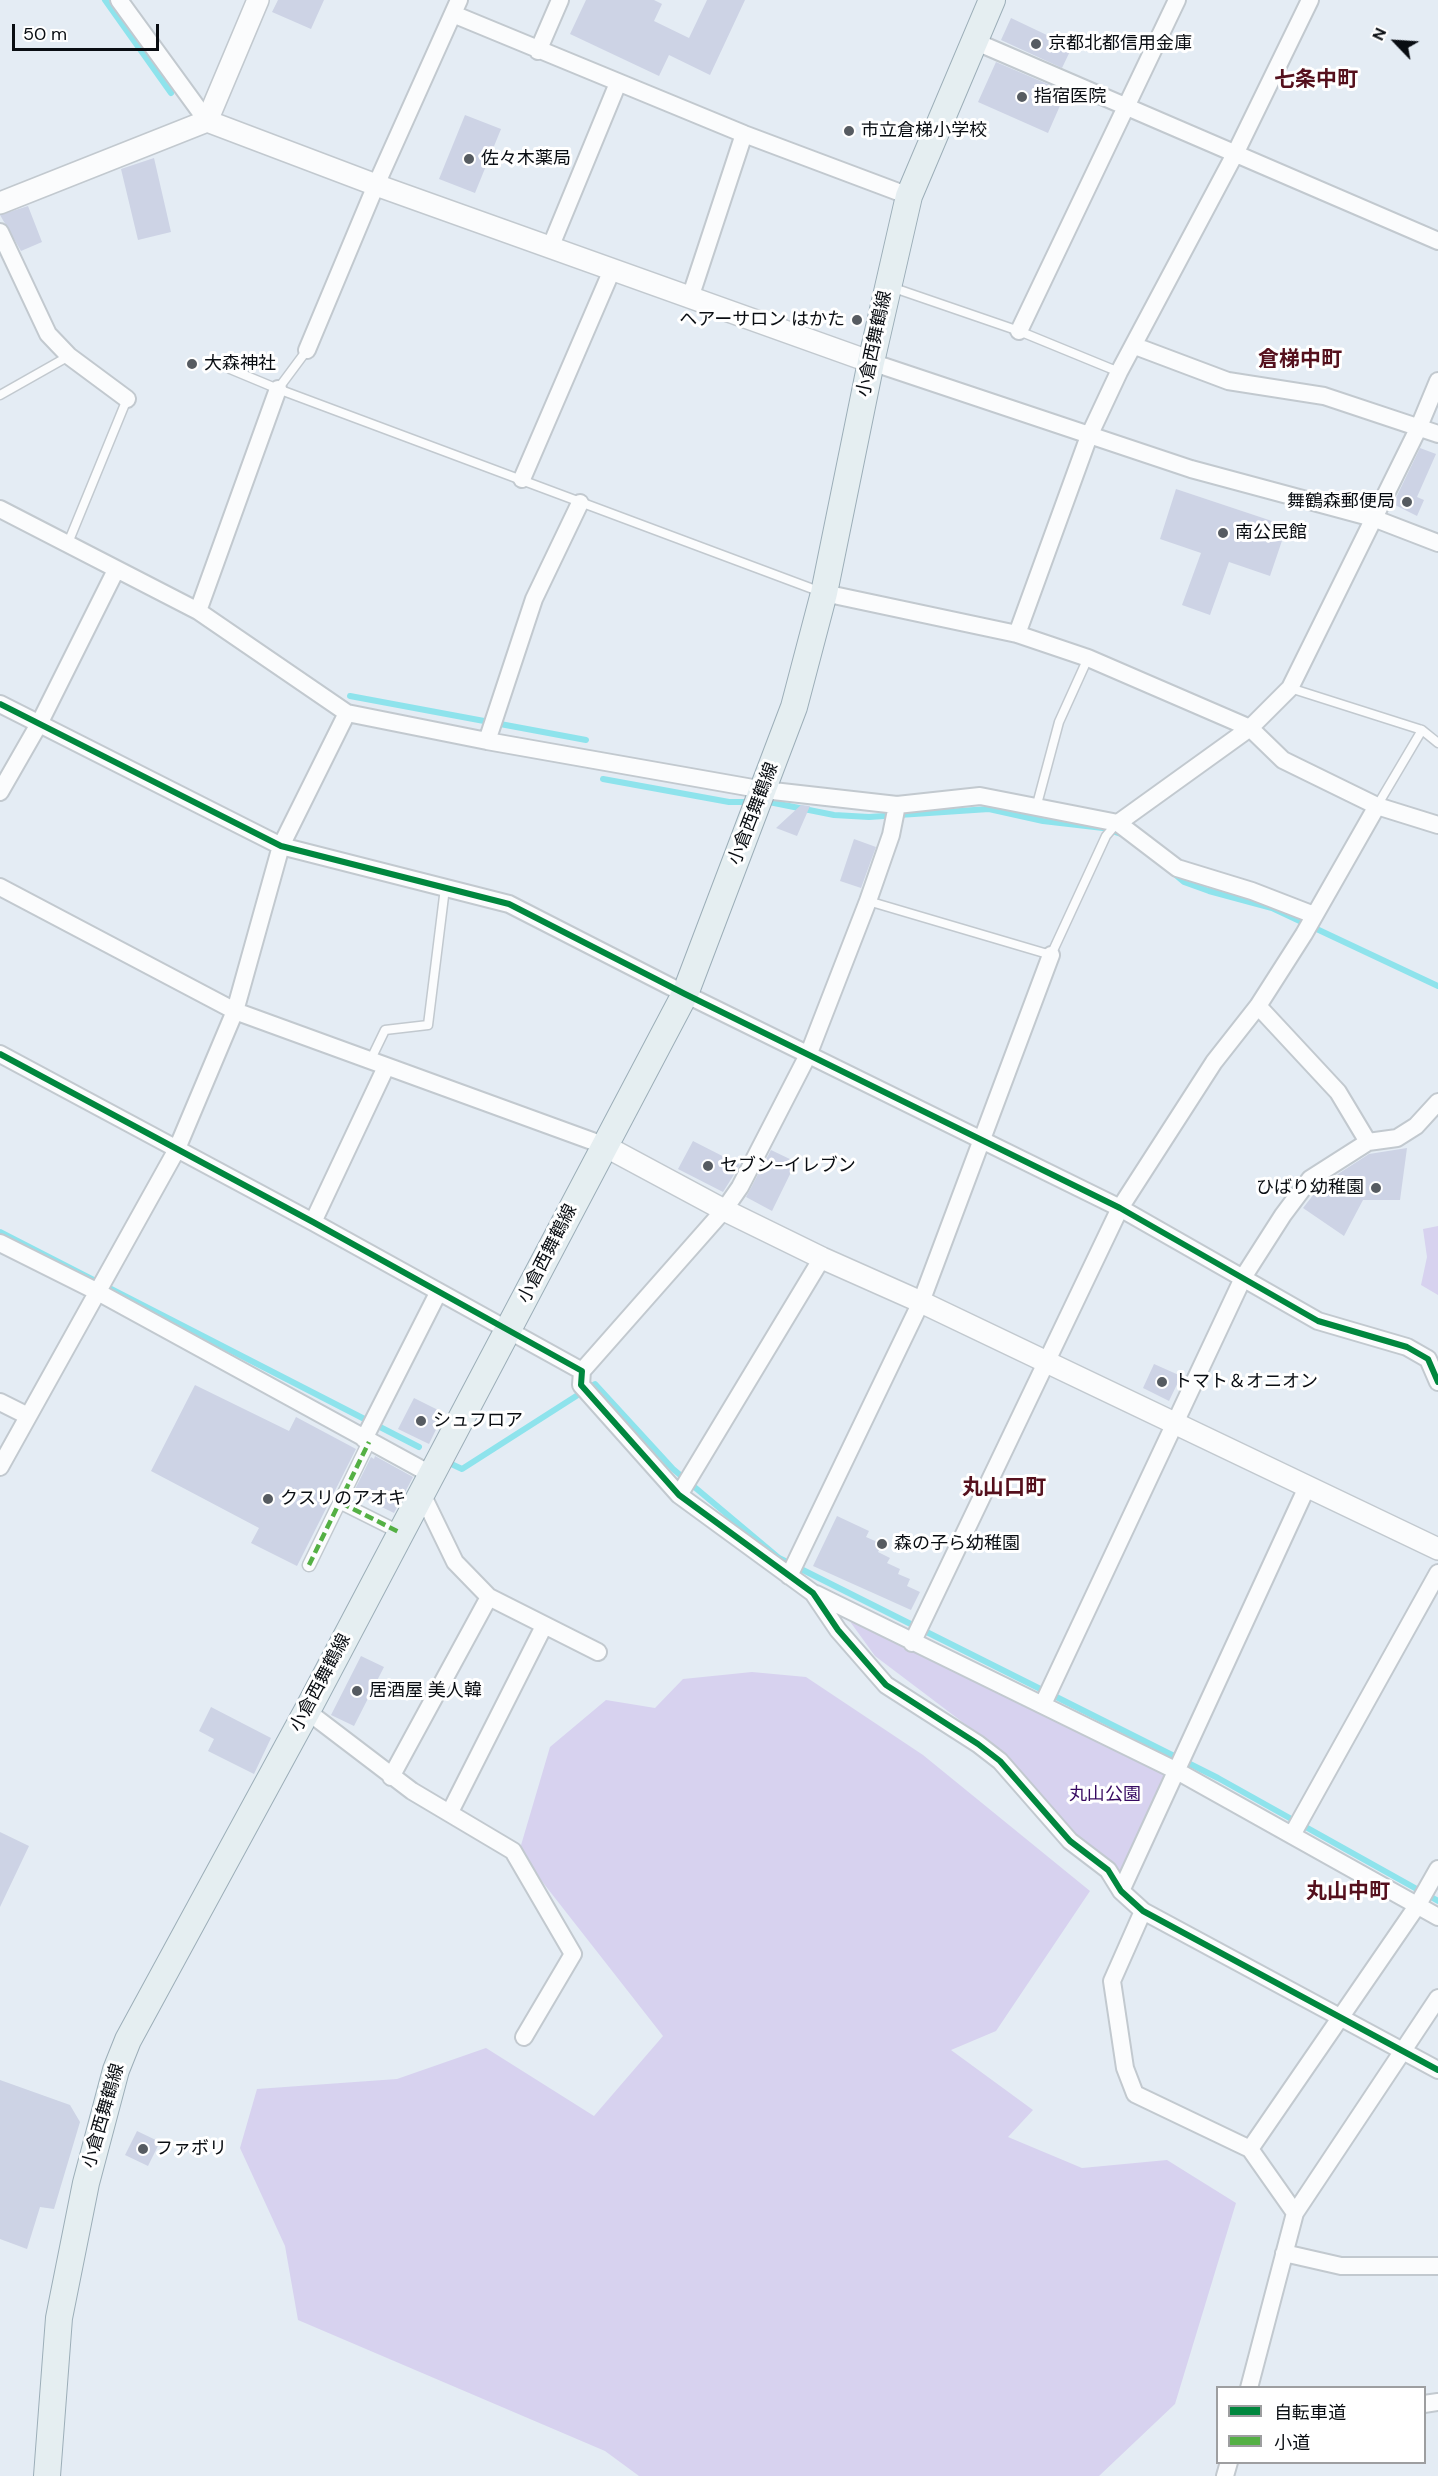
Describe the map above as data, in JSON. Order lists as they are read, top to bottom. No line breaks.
{"streets":{"main road":["小倉西舞鶴線"]},"districts":["七条中町","倉梯中町","丸山口町","丸山中町"],"parks":["丸山公園"],"places":["京都北都信用金庫","指宿医院","市立倉梯小学校","佐々木薬局","ヘアーサロン はかた","大森神社","舞鶴森郵便局","南公民館","セブン-イレブン","ひばり幼稚園","トマト＆オニオン","シュフロア","クスリのアオキ","森の子ら幼稚園","居酒屋 美人韓","ファボリ"],"legend":["自転車道","小道"],"scale_bar":"50 m","north":"top left"}
